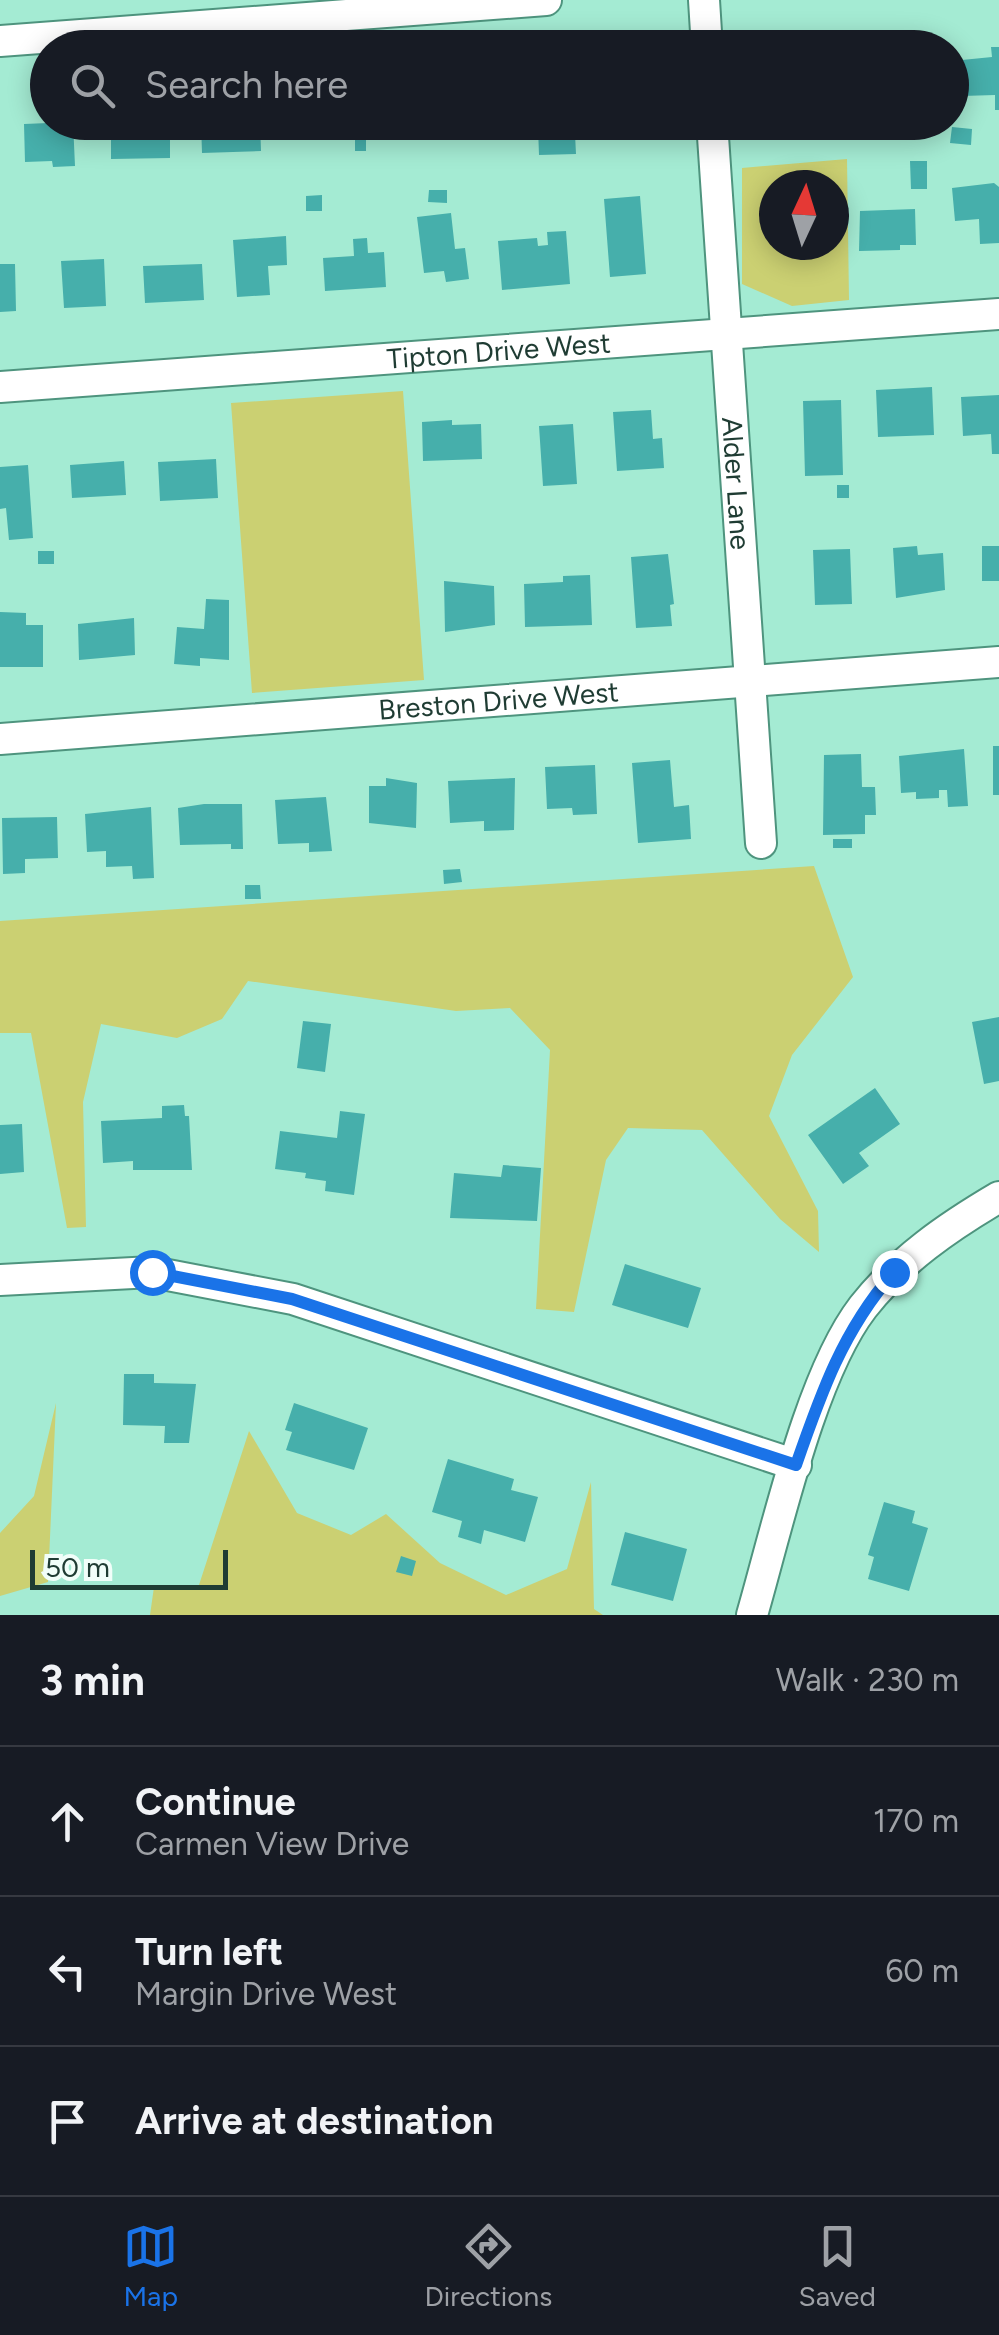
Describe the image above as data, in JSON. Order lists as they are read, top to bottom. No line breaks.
{"streets":{"street":["Tipton Drive West","Alder Lane","Breston Drive West"]},"crossings":[["Tipton Drive West","Alder Lane"],["Alder Lane","Breston Drive West"]],"scale_bar":"50 m","north":"top","page":{"search":"Search here","scale":"50 m","heading":["3 min","Walk · 230 m"],"list":[["Continue","Carmen View Drive","170 m"],["Turn left","Margin Drive West","60 m"],"Arrive at destination"],"nav":["Map","Directions","Saved"]}}
